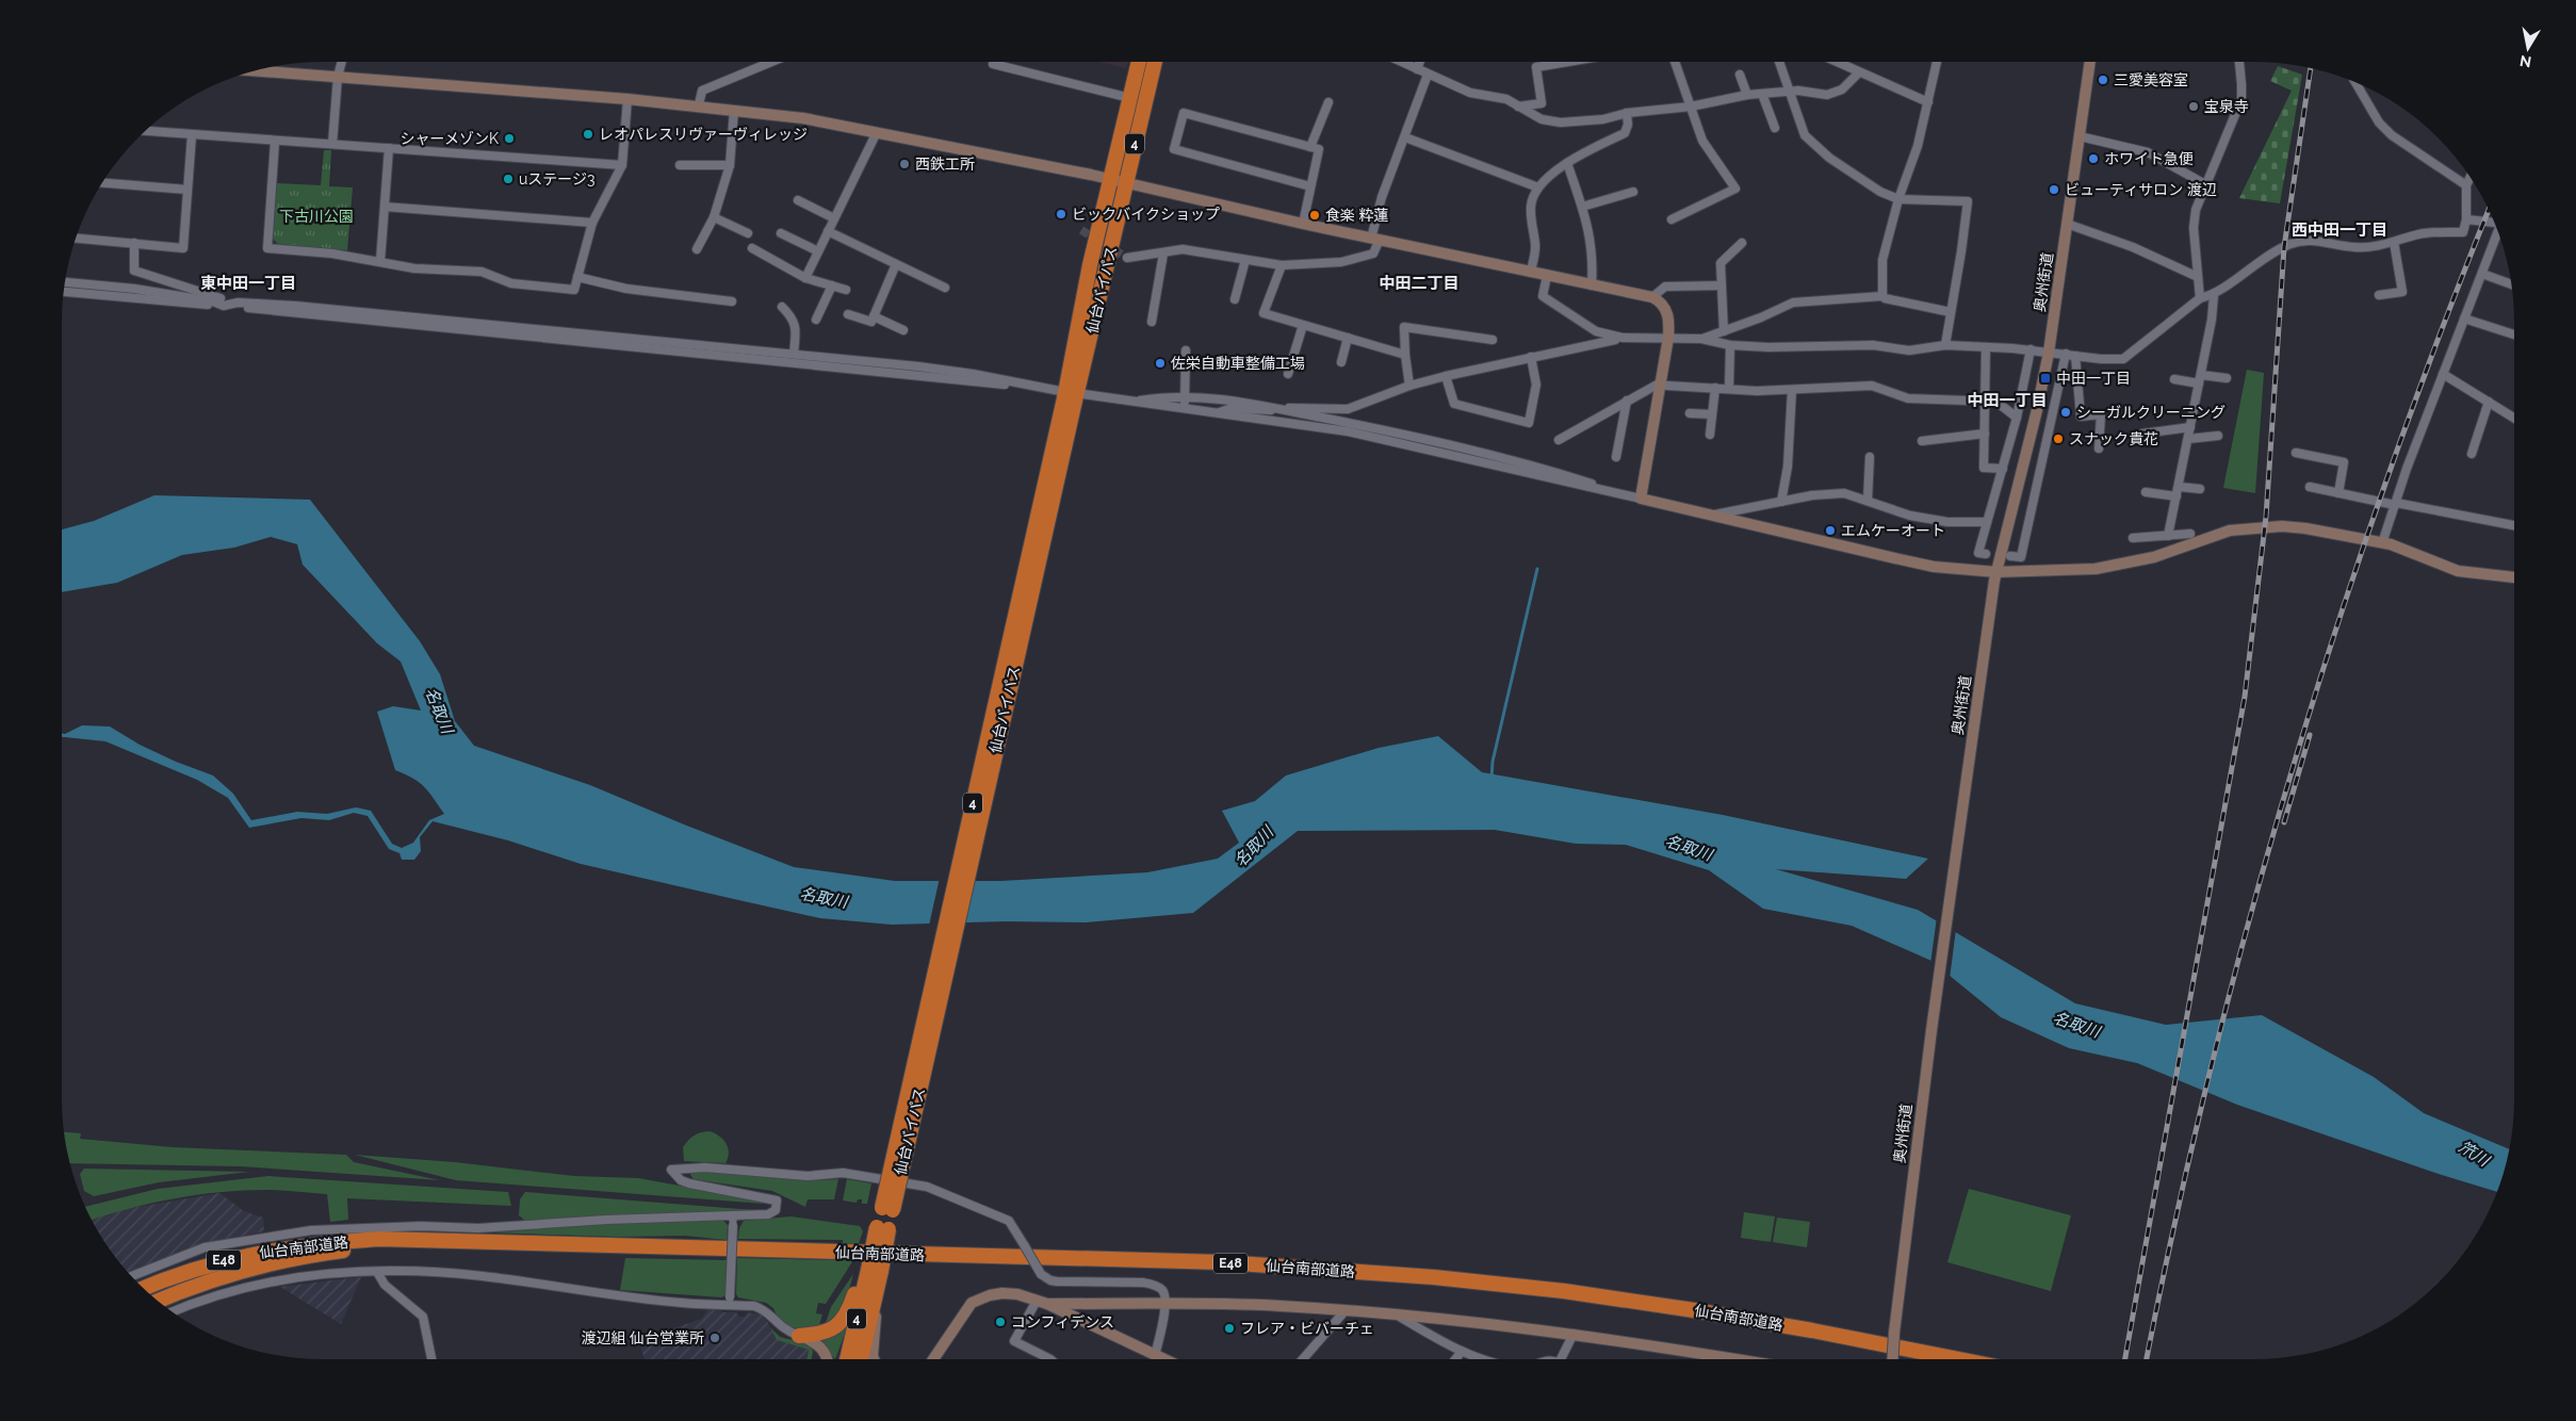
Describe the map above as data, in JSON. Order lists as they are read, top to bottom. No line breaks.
{"streets":{"highway":["4","仙台バイパス","仙台南部道路","E48"],"street":["奥州街道"]},"districts":["西中田一丁目","東中田一丁目","中田二丁目","中田一丁目"],"water":["名取川","笊川"],"parks":["下古川公園"],"places":{"other":["三愛美容室","宝泉寺","レオパレスリヴァーヴィレッジ","シャーメゾンK","ホワイト急便","西鉄工所","uステージ3","ビューティサロン 渡辺","ビックバイクショップ","食楽 粋蓮","佐栄自動車整備工場","シーガルクリーニング","スナック貴花","エムケーオート","コンフィデンス","フレア・ビバーチェ","渡辺組 仙台営業所"],"transit":["中田一丁目"]},"north":"bottom"}
